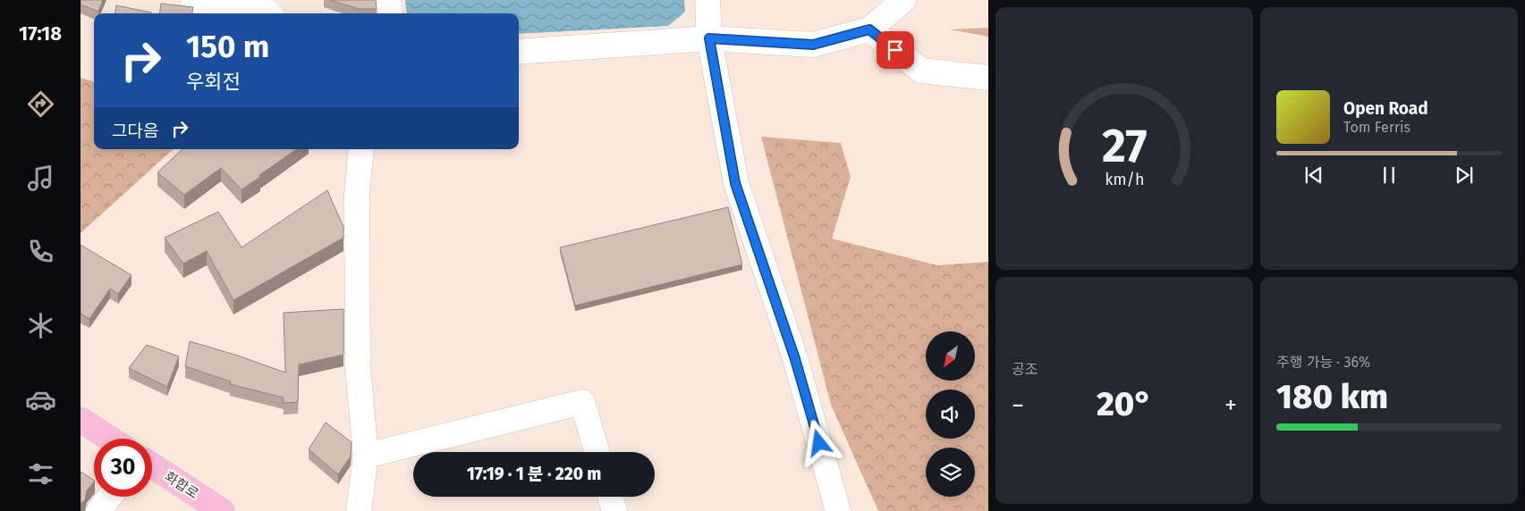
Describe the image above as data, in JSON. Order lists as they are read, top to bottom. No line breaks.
{"streets":{"main road":["화합로"]},"north":"bottom left","page":{"tabs":"17:18","turn":["150 m","우회전"],"song":["Open Road","Tom Ferris"],"then":"그다음","tile":["공조",["주행 가능 · 36%","180 km"]],"heat":["−","20°","+"],"limit":"30","trip":"17:19 · 1 분 · 220 m","gauge":["27","km/h"]}}
